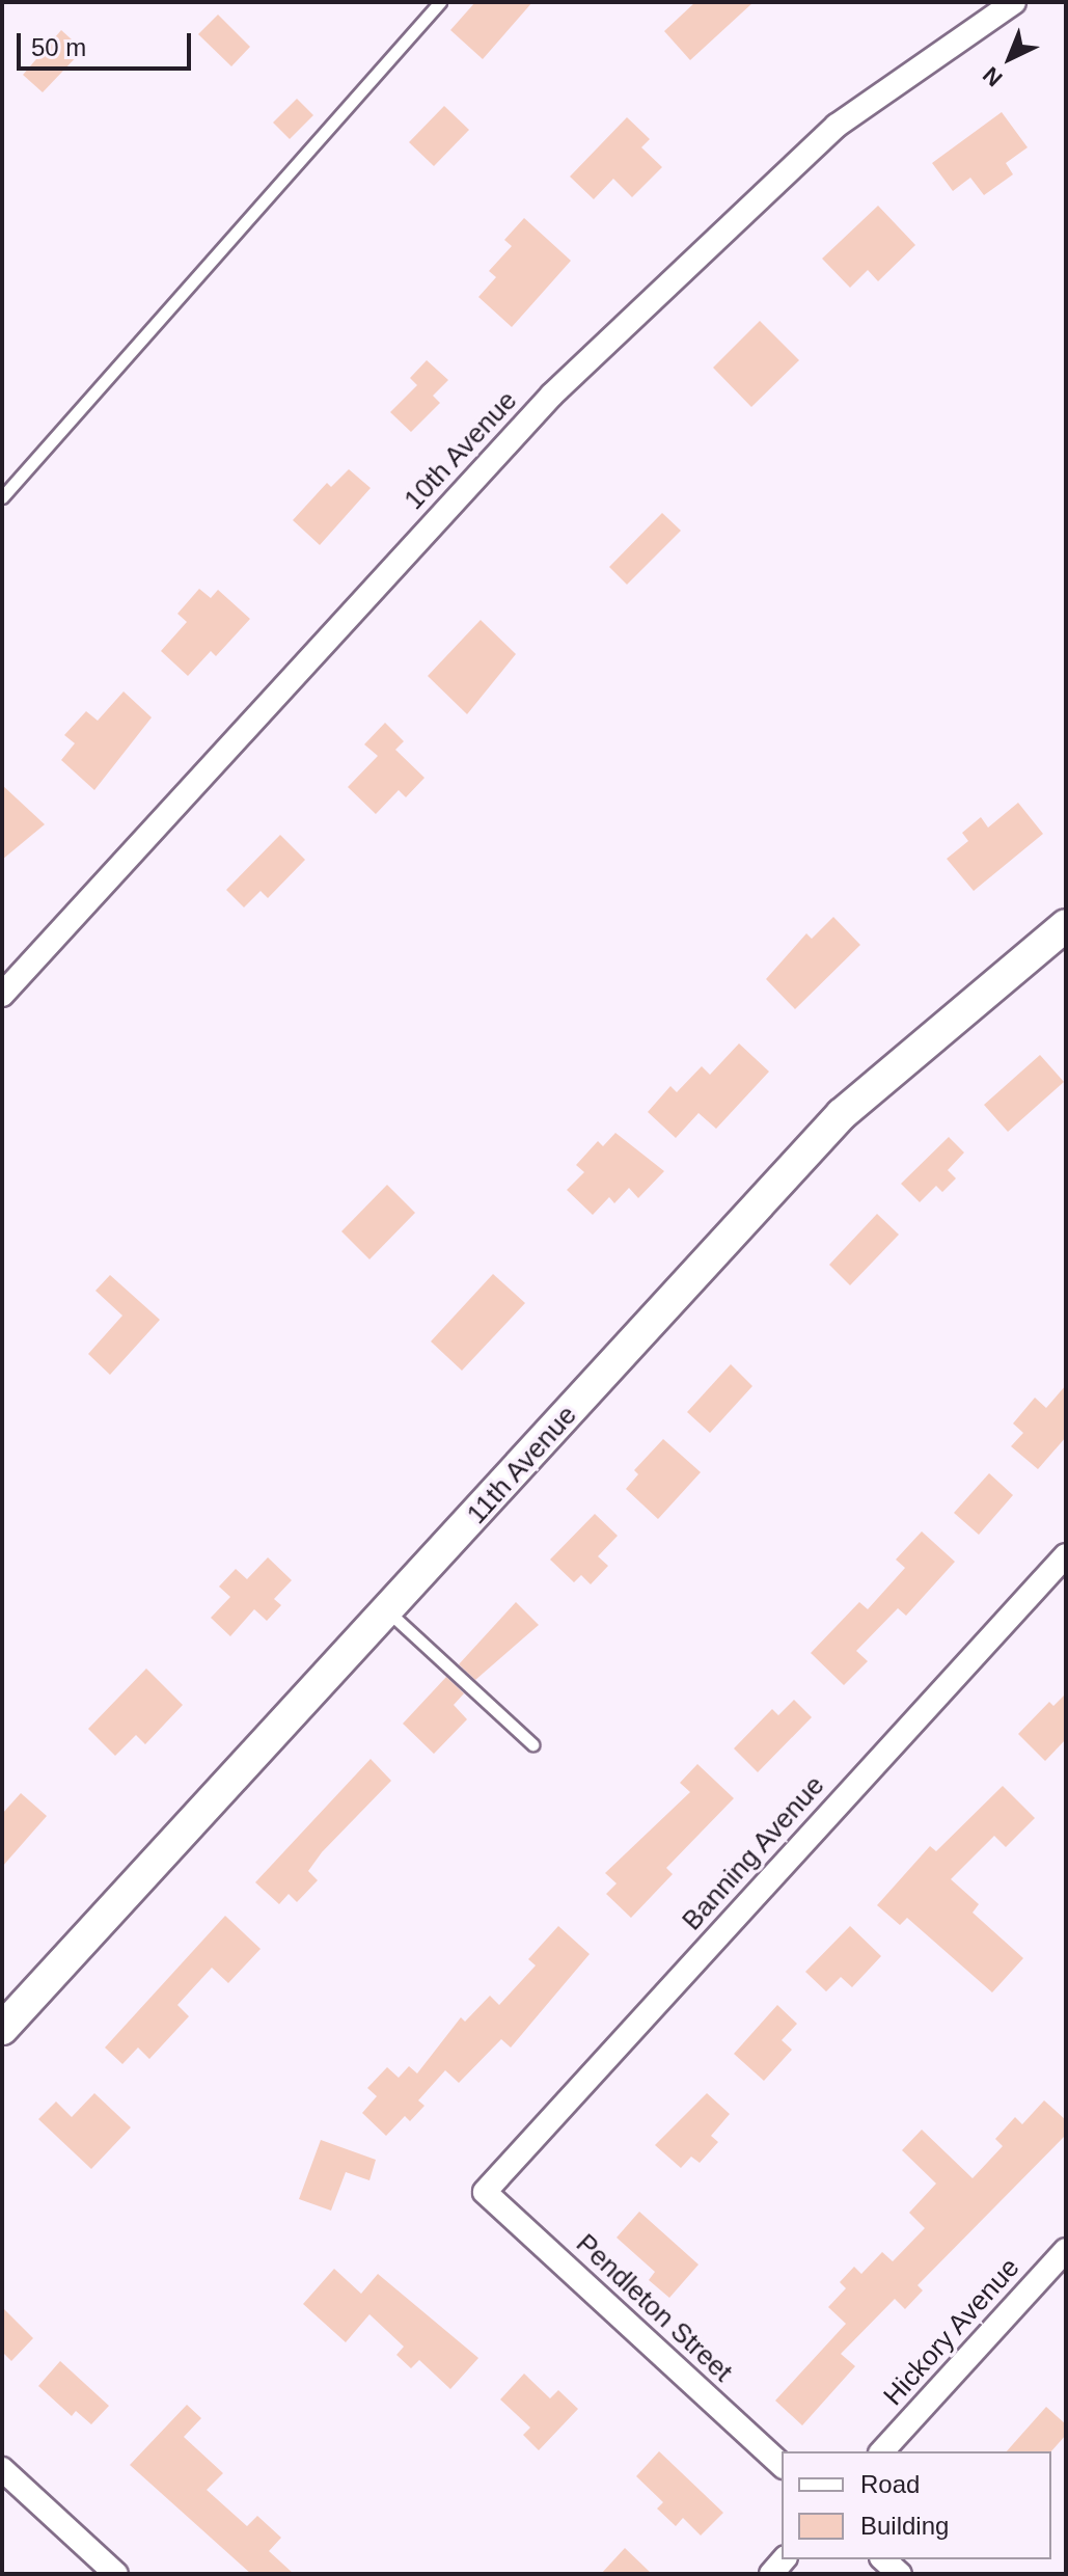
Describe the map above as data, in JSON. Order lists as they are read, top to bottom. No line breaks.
{"streets":{"main road":["11th Avenue"],"street":["10th Avenue","Banning Avenue","Pendleton Street","Hickory Avenue"]},"crossings":[["Banning Avenue","Pendleton Street"]],"legend":["Road","Building"],"scale_bar":"50 m","north":"bottom left"}
